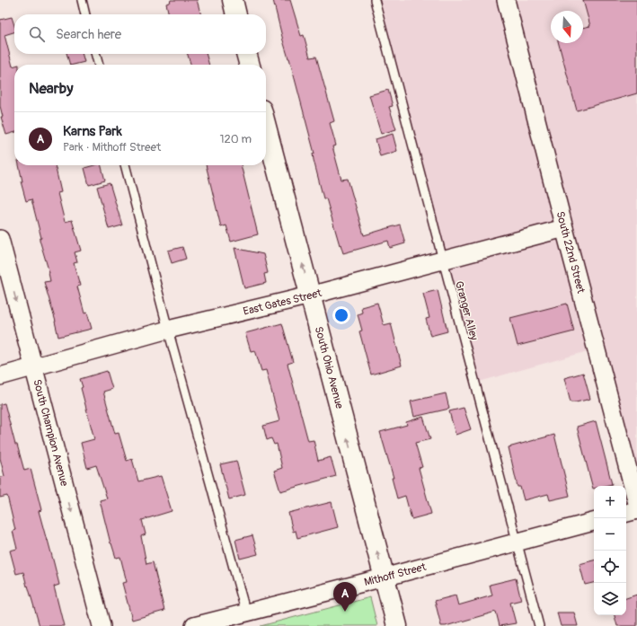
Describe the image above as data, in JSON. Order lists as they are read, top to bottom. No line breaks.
{"streets":{"street":["South 22nd Street","East Gates Street","South Ohio Avenue","South Champion Avenue","Mithoff Street"],"lane":["Granger Alley"]},"crossings":[["South 22nd Street","East Gates Street"],["East Gates Street","Granger Alley"],["East Gates Street","South Ohio Avenue"],["East Gates Street","South Champion Avenue"],["Granger Alley","Mithoff Street"],["South Ohio Avenue","Mithoff Street"]],"one_way":["South Ohio Avenue","South Champion Avenue"],"north":"bottom","page":{"search":"Search here","heading":"Nearby","list":[{"mark":"A","name":"Karns Park","note":"Park · Mithoff Street","value":"120 m"}],"map_buttons":["+","−"],"pins":"A"}}
